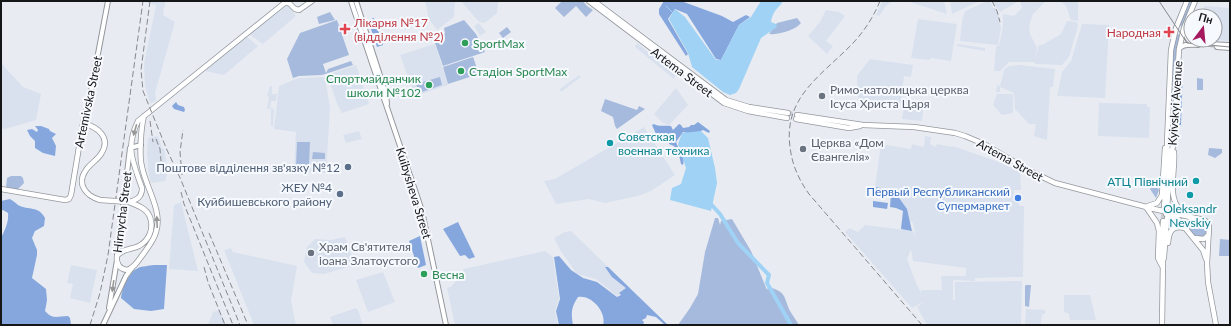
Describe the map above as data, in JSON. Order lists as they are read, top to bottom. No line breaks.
{"streets":{"main road":["Artema Street","Artemivska Street","Kyivskyi Avenue","Kuibysheva Street","Hirnycha Street"]},"places":{"health":["Лікарня №17 (відділення №2)","Народная"],"other":["SportMax","Стадіон SportMax","Спортмайданчик школи №102","Римо-католицька церква Ісуса Христа Царя","Советская военная техника","Церква «Дом Євангелія»","Поштове відділення зв'язку №12","АТЦ Північний","ЖЕУ №4 Куйбишевського району","Oleksandr Nevskiy","Первый Республиканский Супермаркет","Храм Св'ятителя іоана Златоустого","Весна"]},"north":"top"}
